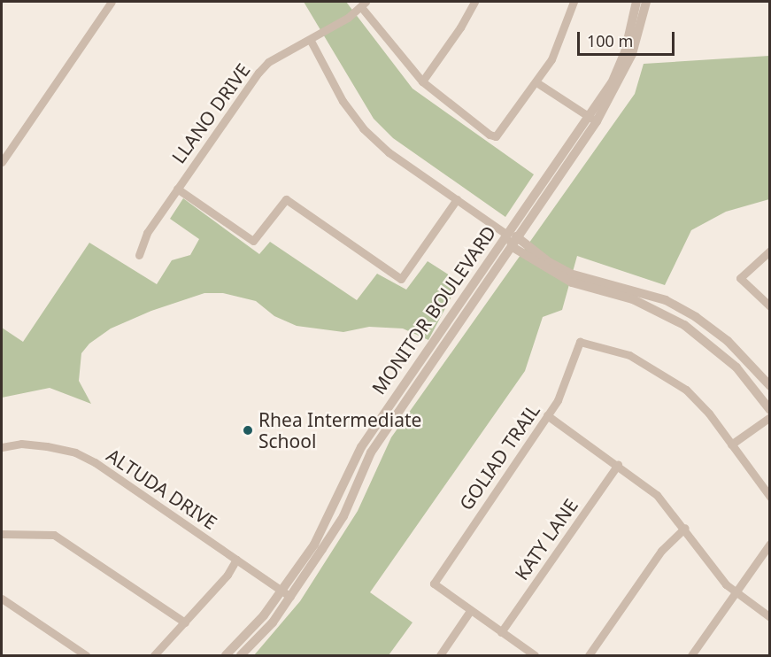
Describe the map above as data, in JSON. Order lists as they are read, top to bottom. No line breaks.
{"streets":{"street":["LLANO DRIVE","MONITOR BOULEVARD","GOLIAD TRAIL","ALTUDA DRIVE","KATY LANE"]},"crossings":[["MONITOR BOULEVARD","ALTUDA DRIVE"]],"places":["Rhea Intermediate School"],"scale_bar":"100 m"}
